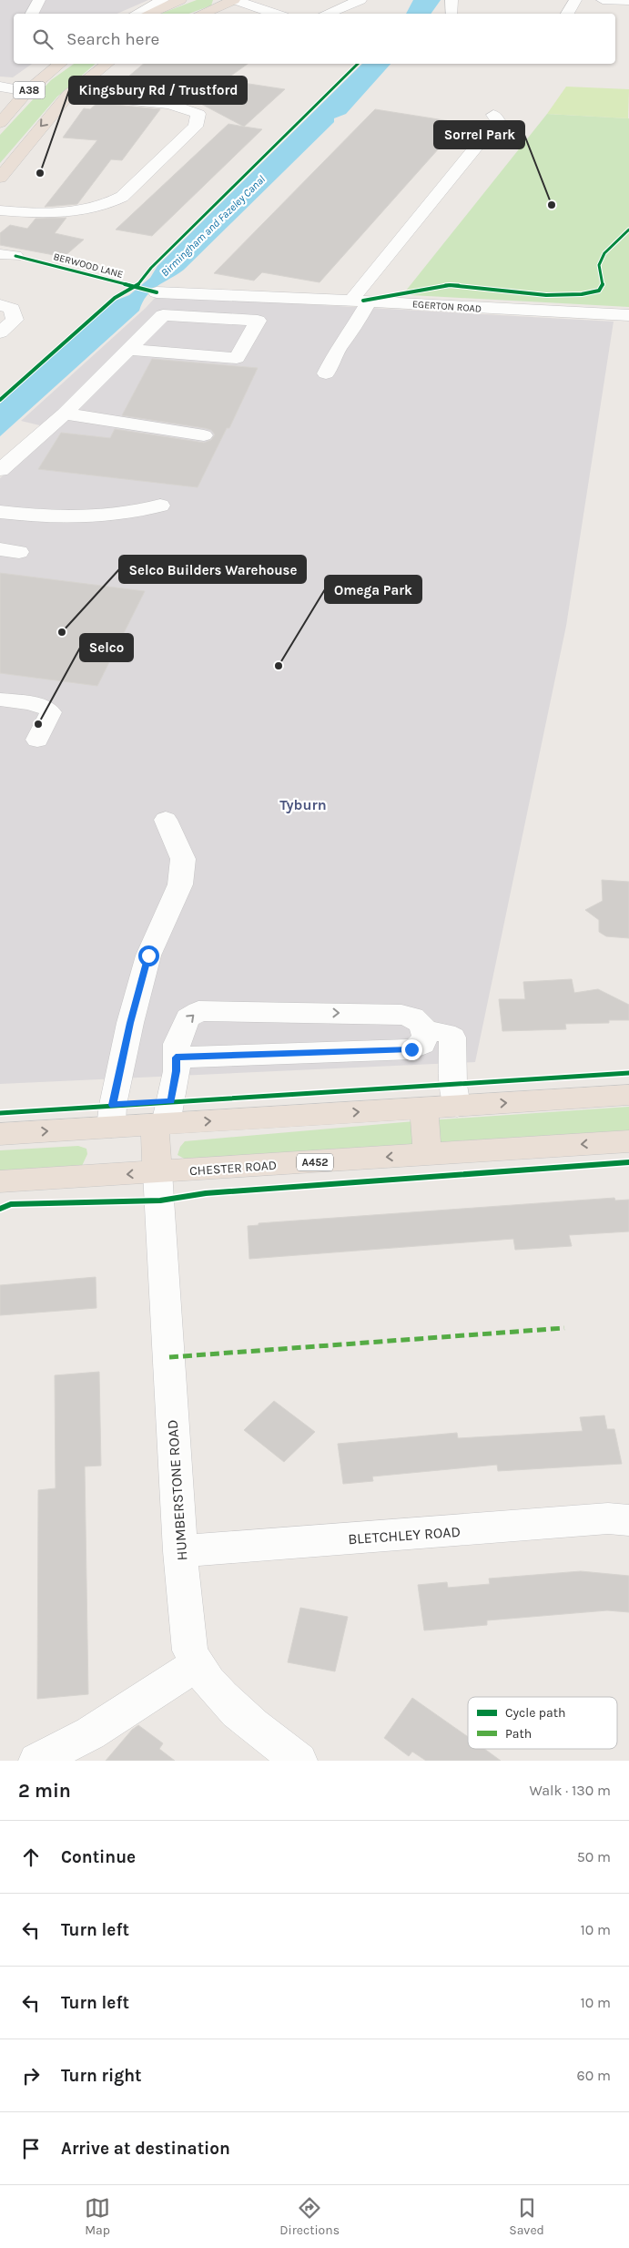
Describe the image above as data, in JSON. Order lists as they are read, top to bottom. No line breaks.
{"streets":{"highway":["A38","A452","CHESTER ROAD"],"street":["EGERTON ROAD","HUMBERSTONE ROAD","BLETCHLEY ROAD"],"cycle path":["BERWOOD LANE"]},"crossings":[["CHESTER ROAD","HUMBERSTONE ROAD"],["HUMBERSTONE ROAD","BLETCHLEY ROAD"]],"districts":["Tyburn"],"water":["Birmingham and Fazeley Canal"],"places":["Kingsbury Rd / Trustford","Sorrel Park","Selco Builders Warehouse","Omega Park","Selco"],"legend":["Cycle path","Path"],"page":{"search":"Search here","heading":["2 min","Walk · 130 m"],"list":[["Continue","50 m"],["Turn left","10 m"],["Turn left","10 m"],["Turn right","60 m"],"Arrive at destination"],"nav":["Map","Directions","Saved"]}}
